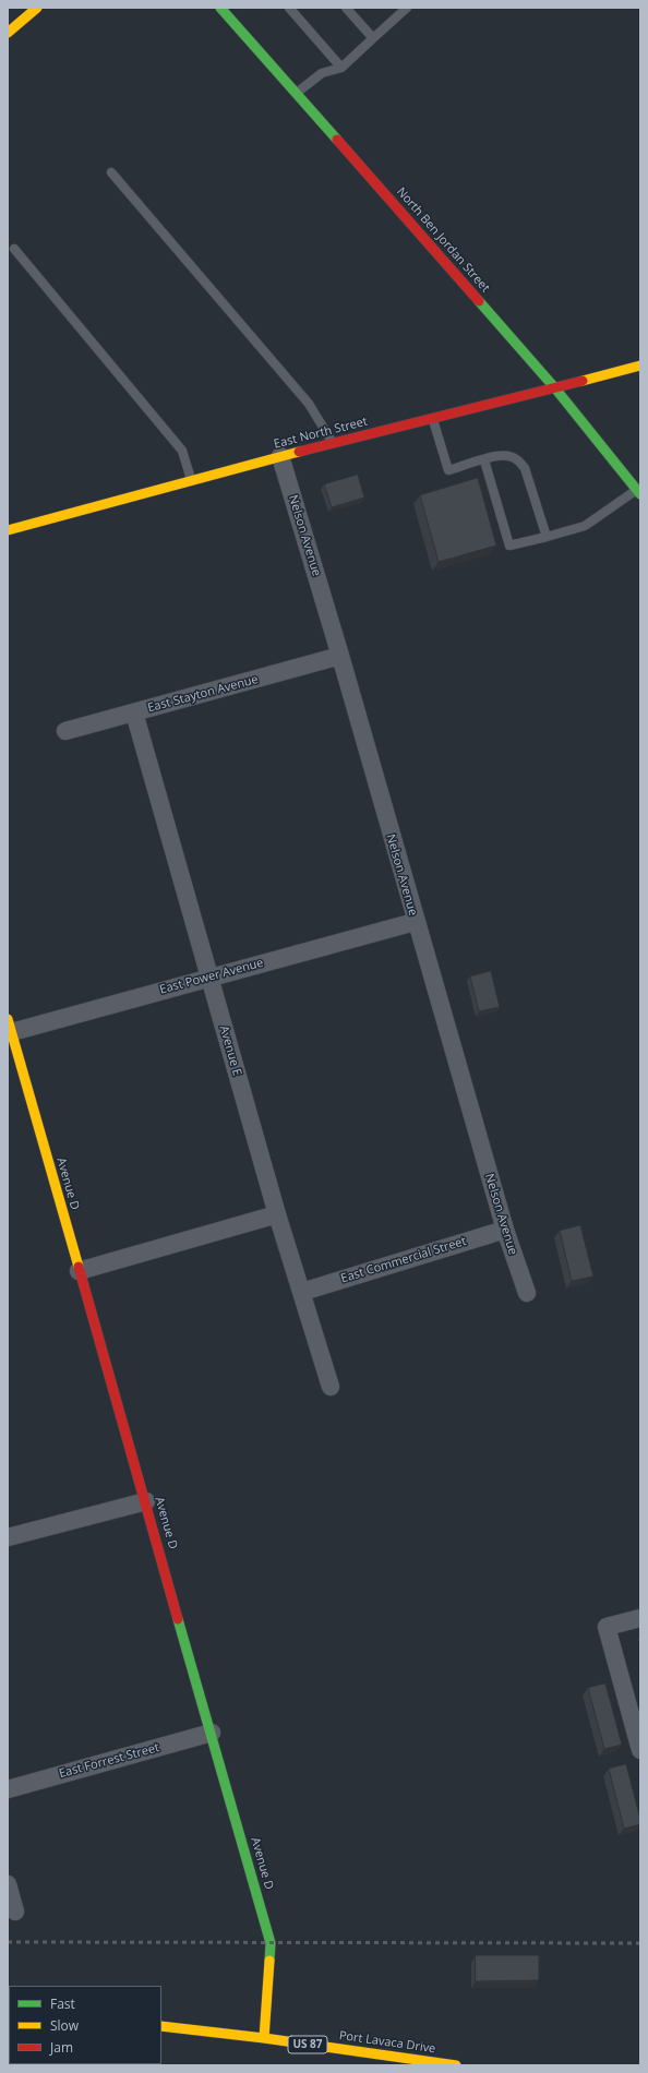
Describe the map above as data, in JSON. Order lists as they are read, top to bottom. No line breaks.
{"streets":{"street":["North Ben Jordan Street","East North Street","Nelson Avenue","East Stayton Avenue","East Power Avenue","Avenue E","Avenue D","East Commercial Street","East Forrest Street","Port Lavaca Drive","US 87"]},"crossings":[["North Ben Jordan Street","East North Street"],["East North Street","Nelson Avenue"],["Nelson Avenue","East Stayton Avenue"],["Nelson Avenue","East Power Avenue"],["Nelson Avenue","East Commercial Street"],["East Stayton Avenue","Avenue E"],["East Power Avenue","Avenue E"],["East Power Avenue","Avenue D"],["Avenue E","East Commercial Street"],["Avenue D","East Forrest Street"],["Avenue D","Port Lavaca Drive"]],"legend":["Fast","Slow","Jam"]}
